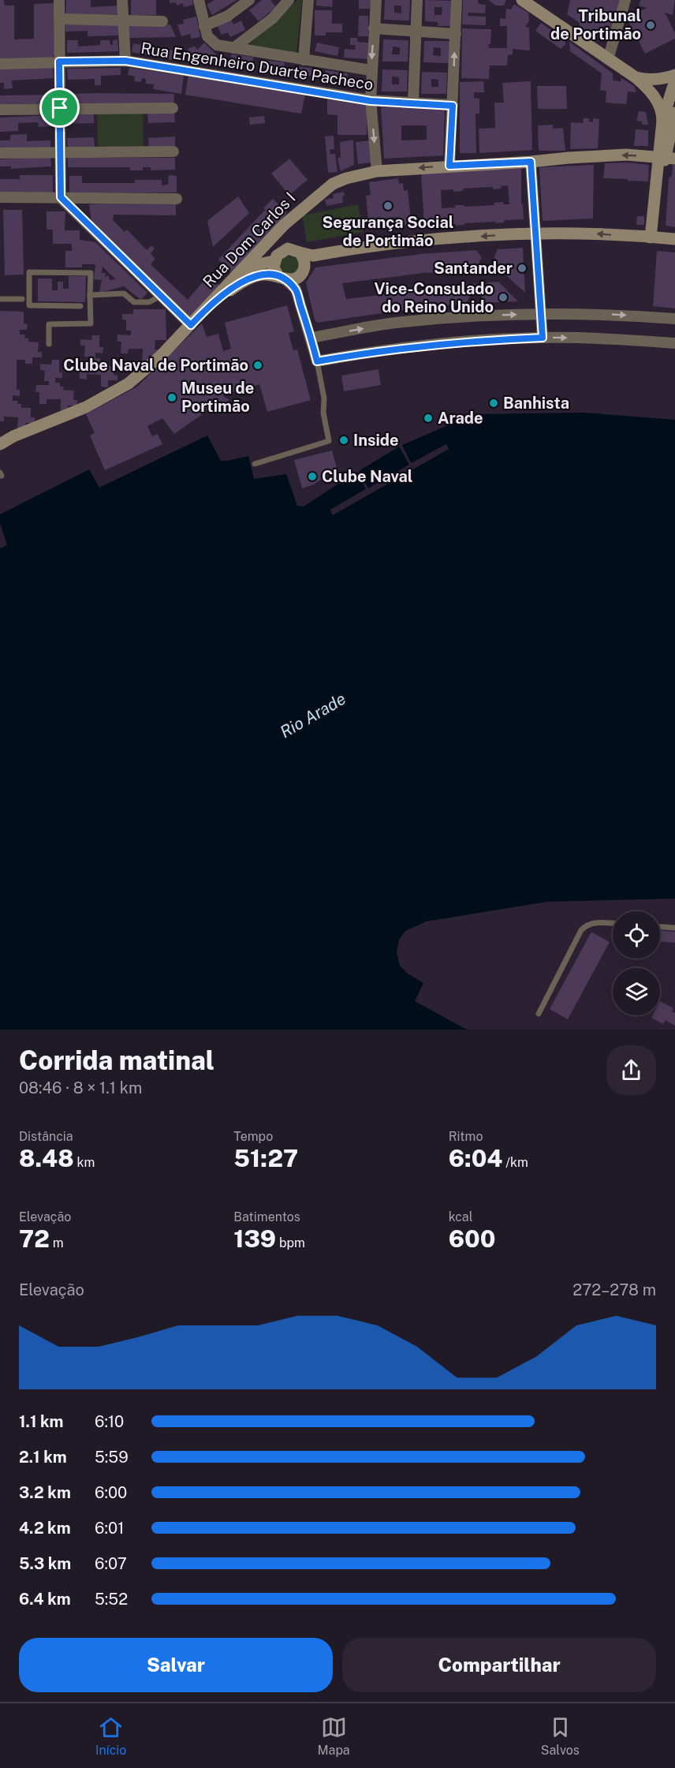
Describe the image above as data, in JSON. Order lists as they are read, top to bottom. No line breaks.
{"streets":{"street":["Rua Engenheiro Duarte Pacheco","Rua Dom Carlos I"]},"water":["Rio Arade"],"places":["Tribunal de Portimão","Segurança Social de Portimão","Santander","Vice-Consulado do Reino Unido","Clube Naval de Portimão","Museu de Portimão","Banhista","Arade","Inside","Clube Naval"],"page":{"heading":["Corrida matinal","08:46 · 8 × 1.1 km"],"stats":[["Distância","8.48 km"],["Tempo","51:27"],["Ritmo","6:04 /km"],["Elevação","72 m"],["Batimentos","139 bpm"],["kcal","600"]],"chart":["Elevação","272–278 m"],"list":[{"name":"1.1 km","note":"6:10"},{"name":"2.1 km","note":"5:59"},{"name":"3.2 km","note":"6:00"},{"name":"4.2 km","note":"6:01"},{"name":"5.3 km","note":"6:07"},{"name":"6.4 km","note":"5:52"}],"buttons":["Salvar","Compartilhar"],"tabs":["Início","Mapa","Salvos"]}}
